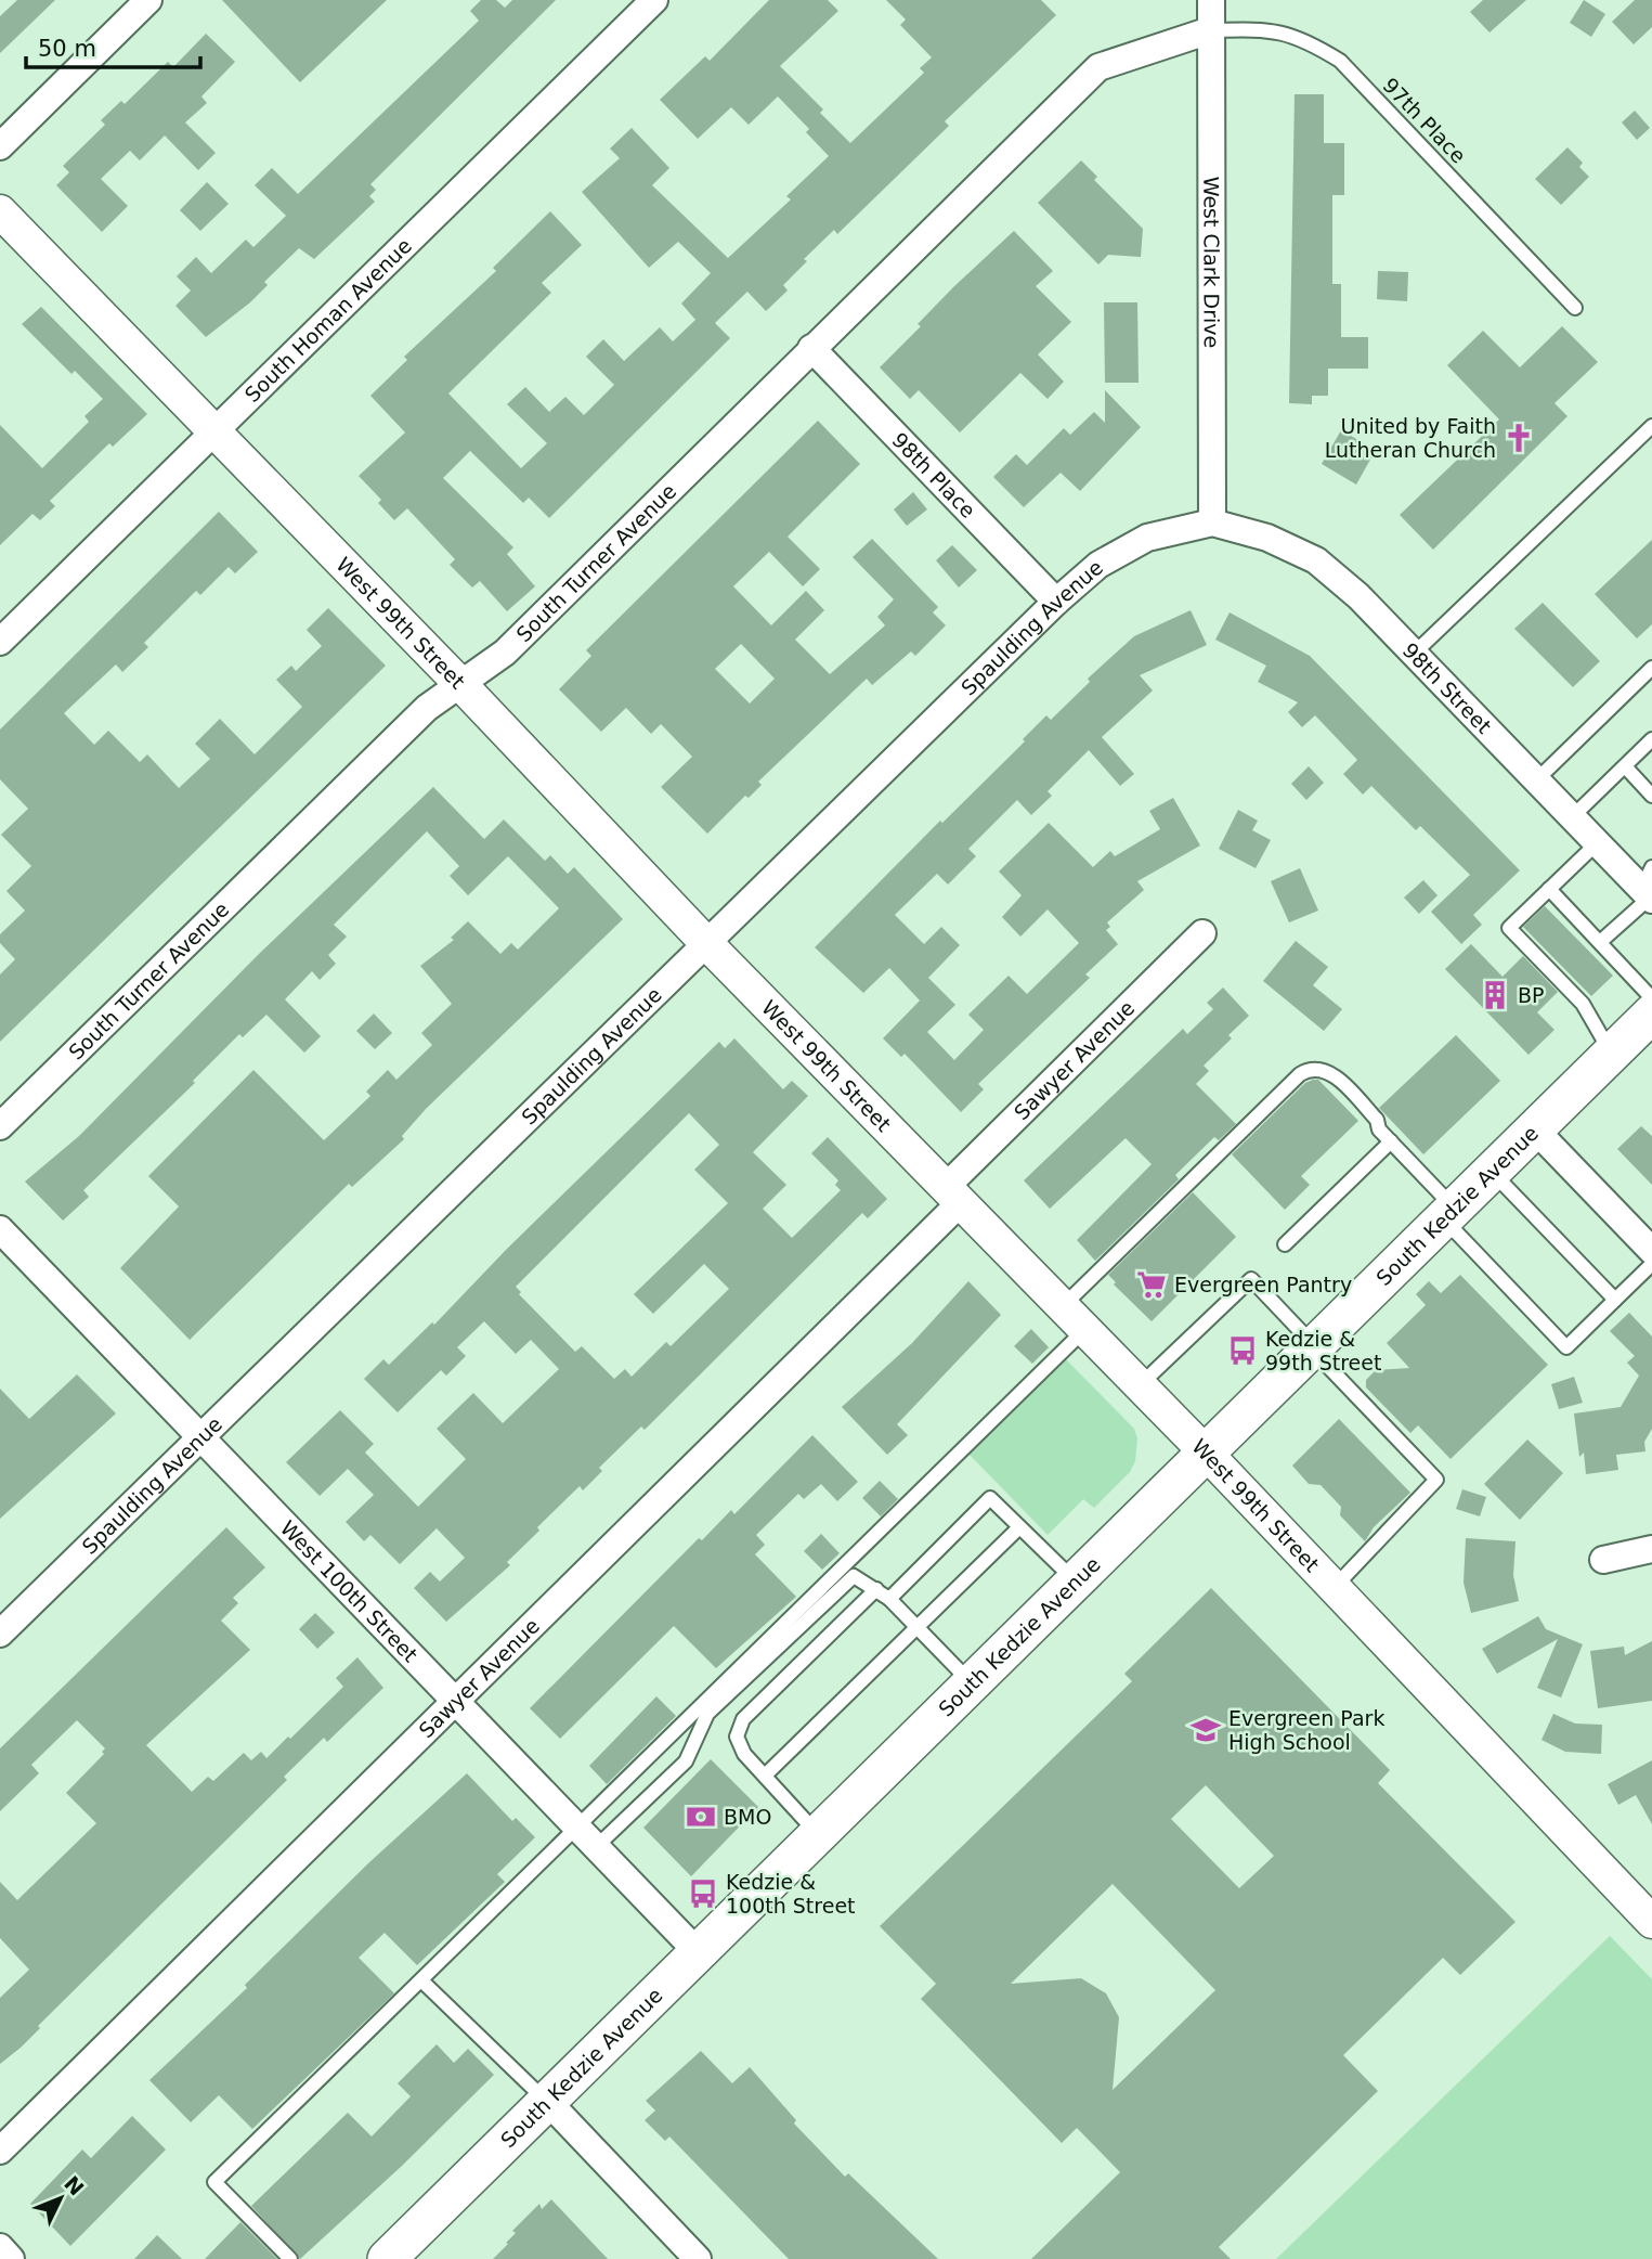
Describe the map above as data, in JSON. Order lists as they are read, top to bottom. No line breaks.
{"streets":{"main road":["South Kedzie Avenue"],"street":["West Clark Drive","South Homan Avenue","98th Place","South Turner Avenue","West 99th Street","Spaulding Avenue","98th Street","Sawyer Avenue","West 100th Street"],"lane":["97th Place"]},"crossings":[["97th Place","West Clark Drive"],["97th Place","South Turner Avenue"],["West Clark Drive","South Turner Avenue"],["West Clark Drive","Spaulding Avenue"],["West Clark Drive","98th Street"],["South Homan Avenue","West 99th Street"],["98th Place","South Turner Avenue"],["98th Place","Spaulding Avenue"],["South Turner Avenue","West 99th Street"],["West 99th Street","Spaulding Avenue"],["West 99th Street","Sawyer Avenue"],["West 99th Street","South Kedzie Avenue"],["Spaulding Avenue","98th Street"],["Spaulding Avenue","West 100th Street"],["Sawyer Avenue","West 100th Street"],["South Kedzie Avenue","West 100th Street"]],"places":{"church":["United by Faith Lutheran Church"],"building":["BP"],"supermarket":["Evergreen Pantry"],"bus stop":["Kedzie & 99th Street","Kedzie & 100th Street"],"school or university":["Evergreen Park High School"],"bank":["BMO"]},"scale_bar":"50 m","north":"top right"}
